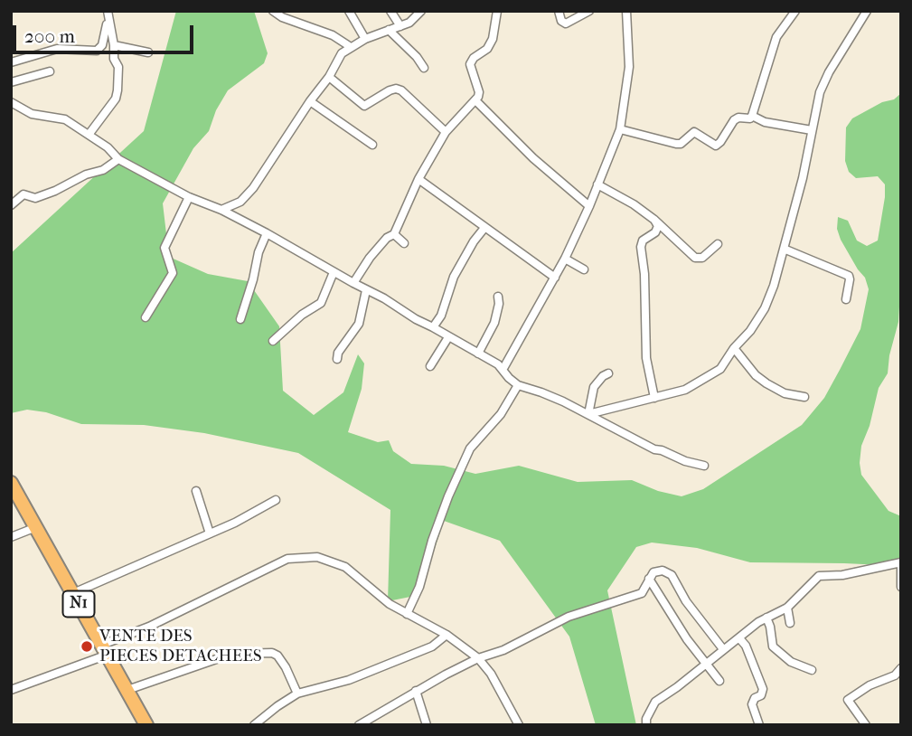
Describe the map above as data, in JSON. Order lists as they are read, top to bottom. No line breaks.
{"streets":{"highway":["N1"]},"places":["VENTE DES PIECES DETACHEES"],"scale_bar":"200 m"}
